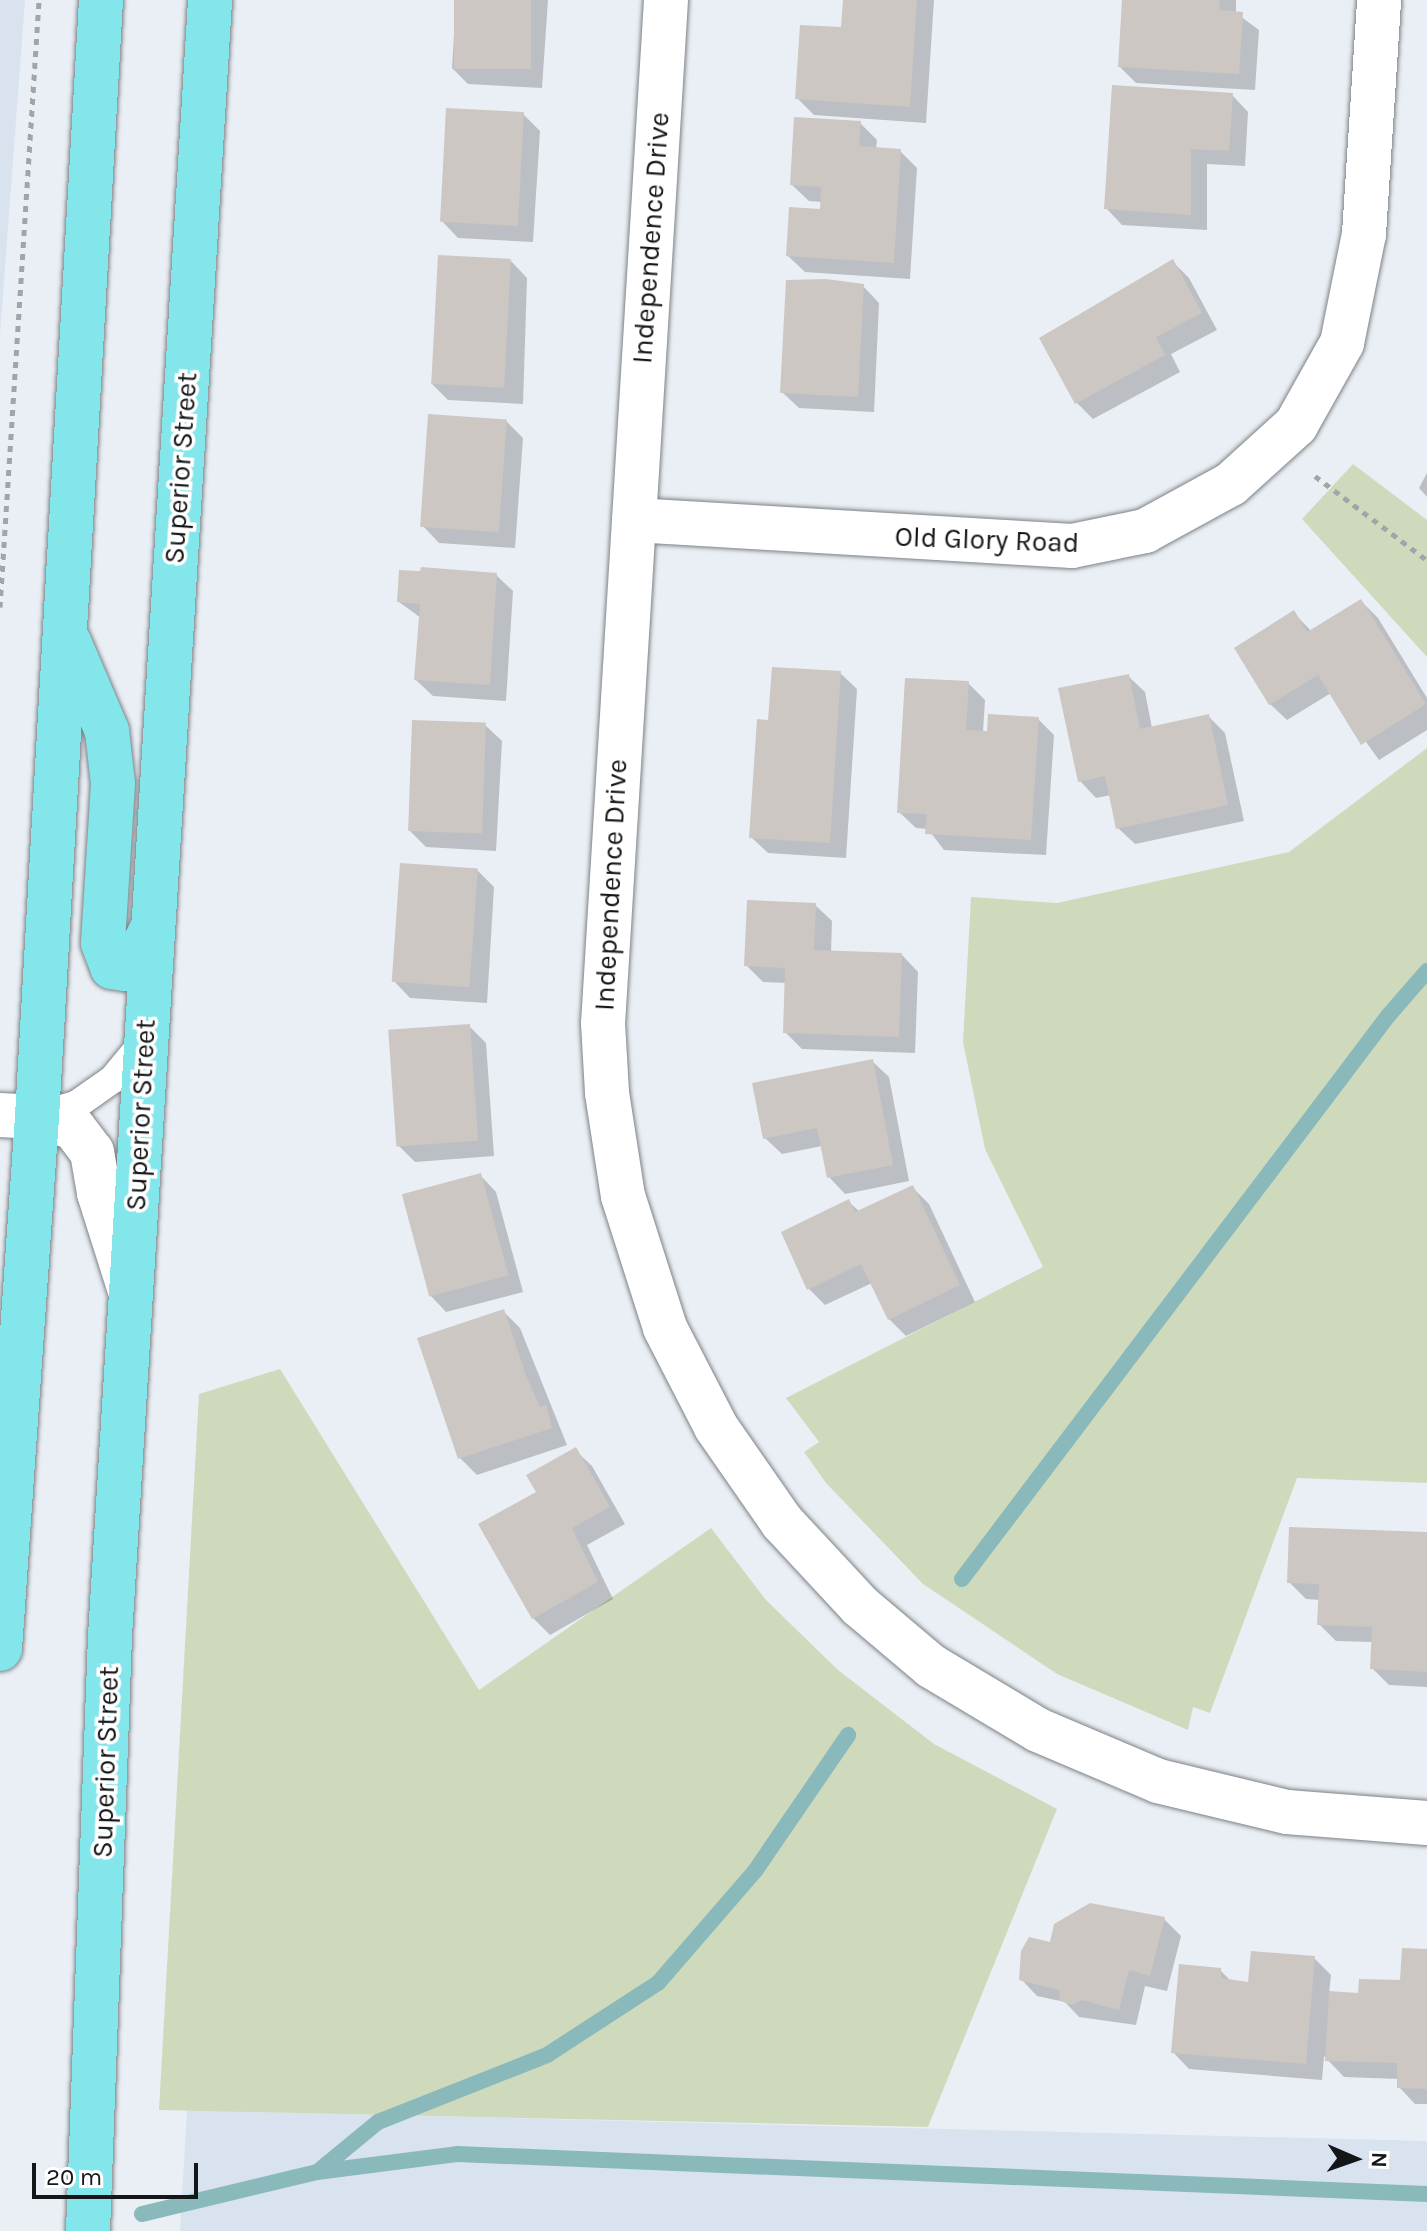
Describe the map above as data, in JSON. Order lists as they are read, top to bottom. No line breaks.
{"streets":{"main road":["Superior Street"],"street":["Independence Drive","Old Glory Road"]},"crossings":[["Independence Drive","Old Glory Road"]],"scale_bar":"20 m","north":"right"}
